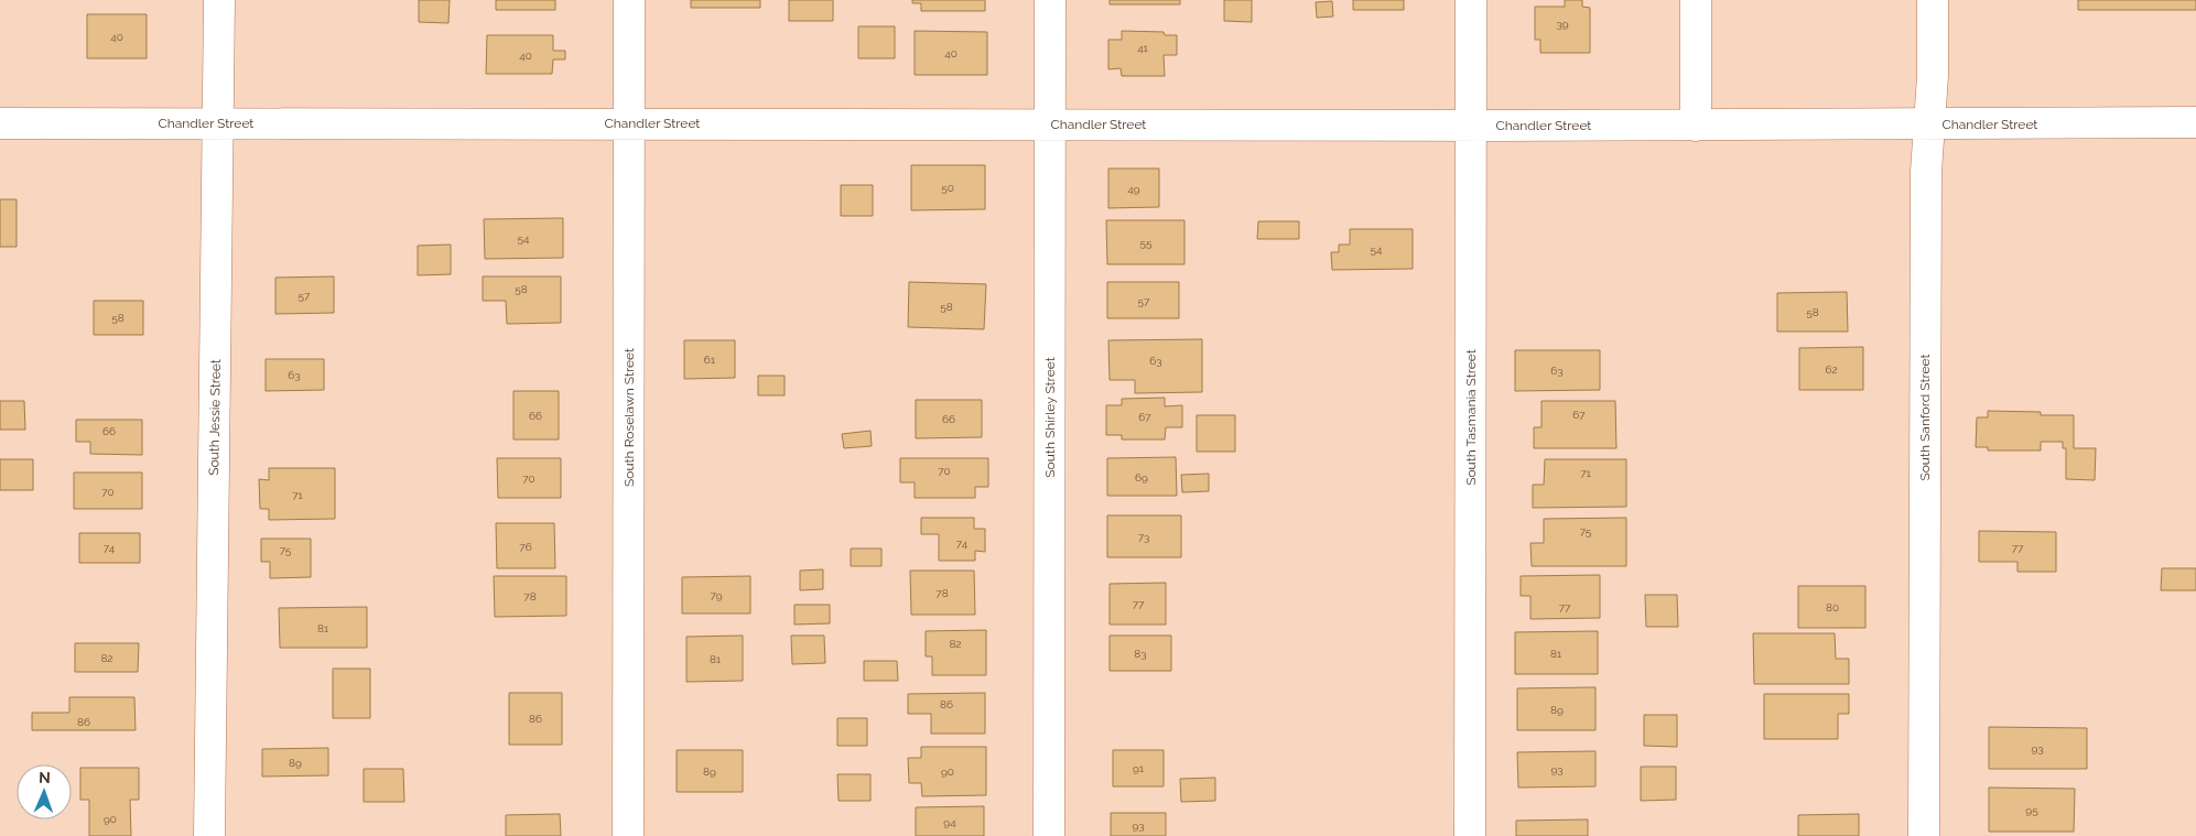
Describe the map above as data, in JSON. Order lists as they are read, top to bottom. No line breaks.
{"streets":{"street":["Chandler Street","South Jessie Street","South Roselawn Street","South Shirley Street","South Tasmania Street","South Sanford Street"]},"crossings":[["Chandler Street","South Jessie Street"],["Chandler Street","South Roselawn Street"],["Chandler Street","South Shirley Street"],["Chandler Street","South Tasmania Street"],["Chandler Street","South Sanford Street"]],"house_numbers":["39","40","41","40","40","50","49","54","55","54","58","57","57","58","58","58","61","63","62","63","63","67","66","67","66","66","70","71","69","70","70","71","75","73","74","76","74","77","75","78","79","78","77","77","80","81","82","83","81","82","81","86","89","86","86","93","89","91","93","89","90","95","90","94","93"],"north":"top"}
